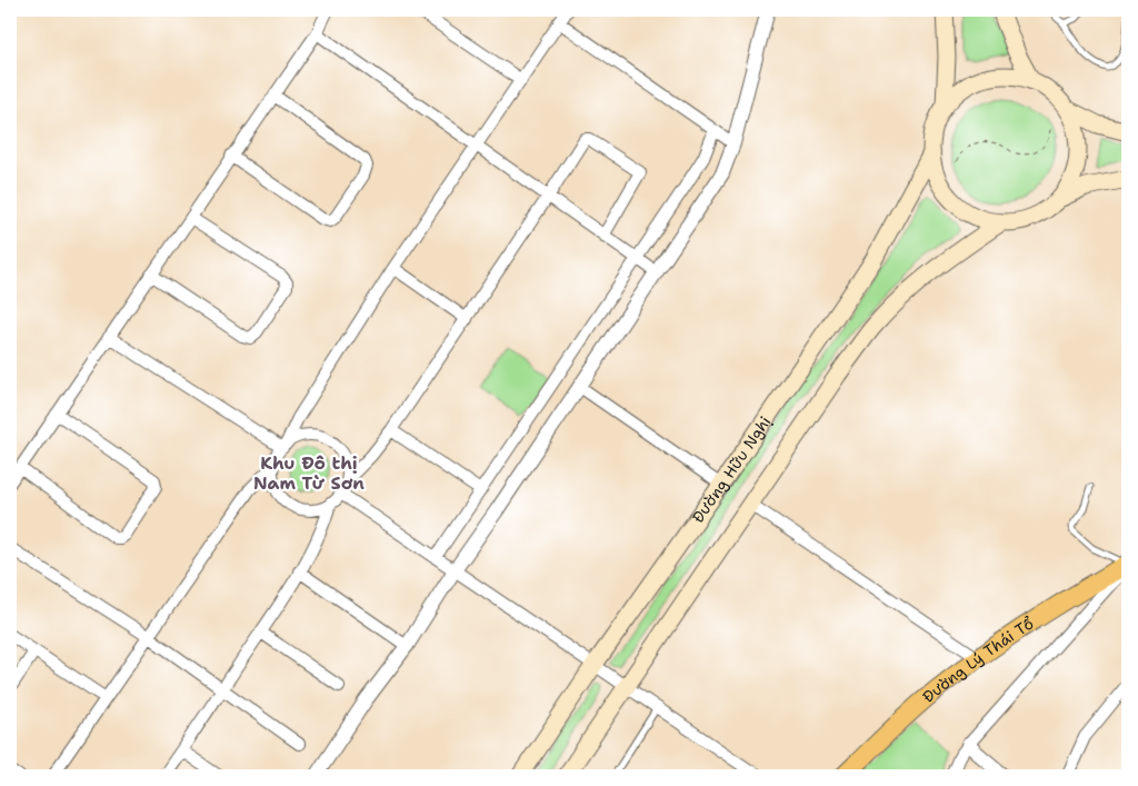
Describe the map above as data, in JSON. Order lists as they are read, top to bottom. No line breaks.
{"streets":{"main road":["Đường Hữu Nghị","Đường Lý Thái Tổ"]},"districts":["Khu Đô thị Nam Từ Sơn"]}
